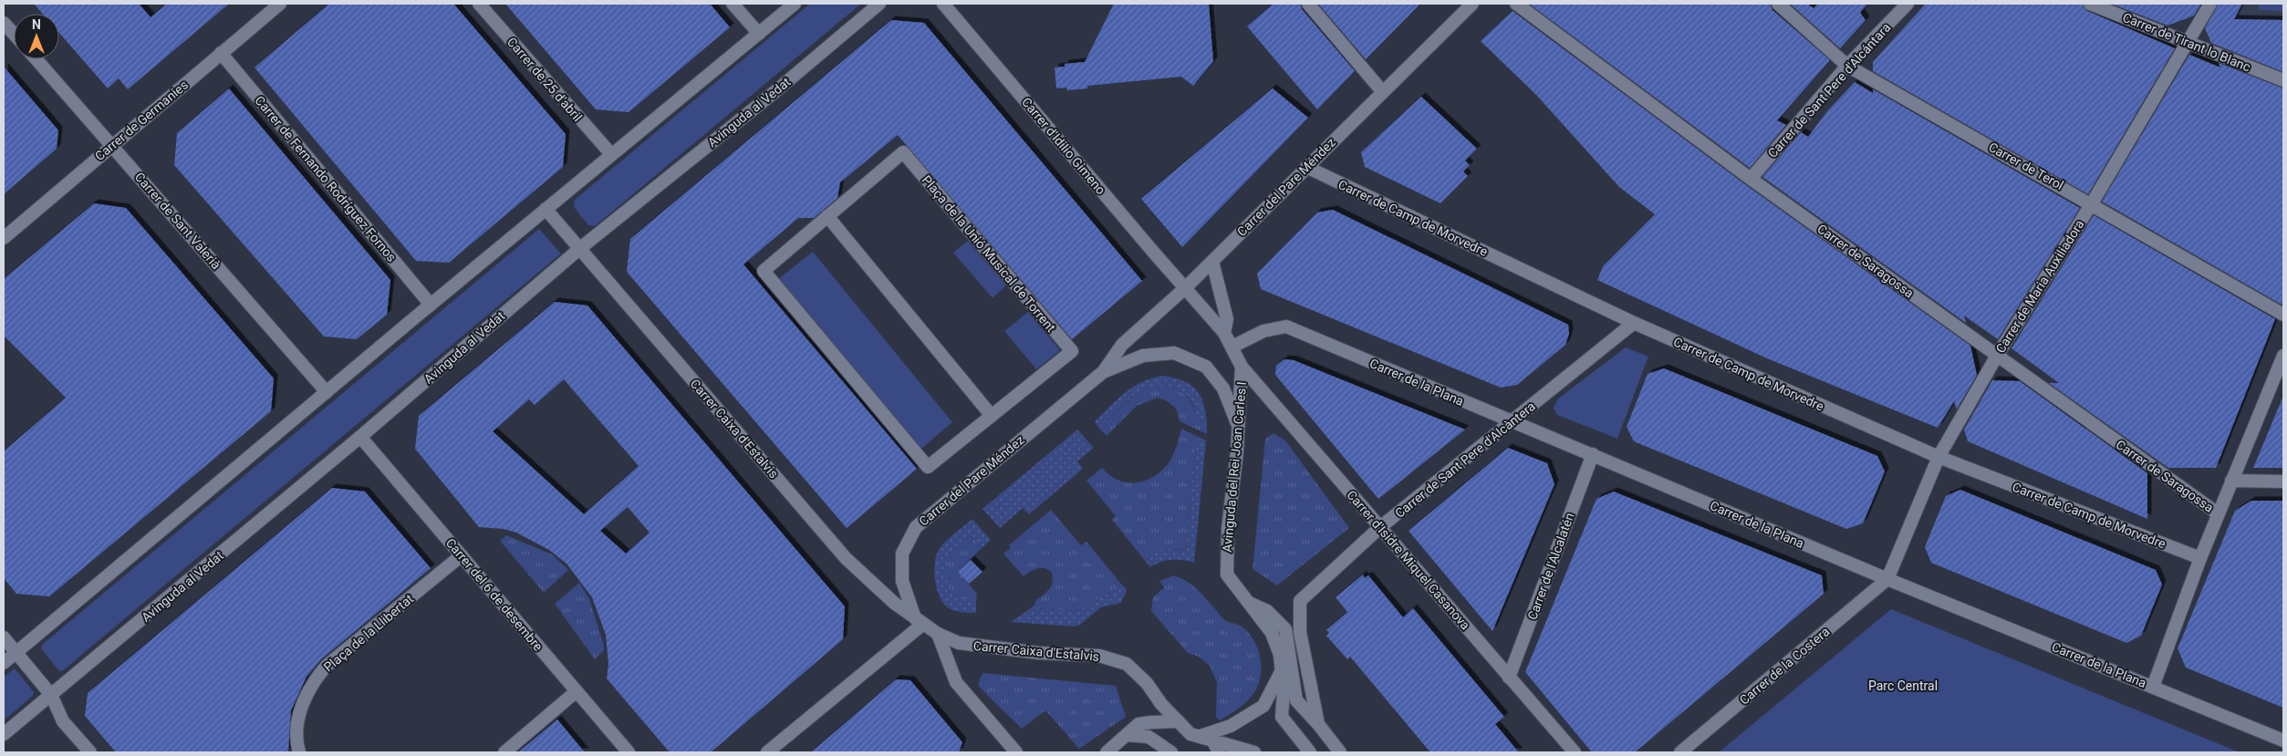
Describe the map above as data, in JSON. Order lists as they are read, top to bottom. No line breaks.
{"streets":{"street":["Carrer de Tirant lo Blanc","Carrer de 25 d'abril","Carrer de Sant Pere d'Alcántara","Avinguda al Vedat","Carrer de Germanies","Carrer d'Idilio Gimeno","Carrer de Terol","Carrer de Fernando Rodríguez Fornos","Carrer del Pare Méndez","Carrer de Camp de Morvedre","Carrer de Sant Valerià","Plaça de la Unió Musical de Torrent","Carrer de Saragossa","Carrer de Maria Auxiliadora","Carrer de la Plana","Carrer Caixa d'Estalvis","Carrer de Sant Pere d'Alcàntera","Avinguda del Rei Joan Carles I","Carrer d'Isidre Miquel Casanova","Carrer de l'Alcalatén","Carrer del 6 de desembre","Plaça de la Llibertat","Carrer de la Costera"]},"crossings":[["Carrer de Tirant lo Blanc","Carrer de Maria Auxiliadora"],["Carrer de Sant Pere d'Alcántara","Carrer de Terol"],["Carrer de Sant Pere d'Alcántara","Carrer de Saragossa"],["Avinguda al Vedat","Carrer Caixa d'Estalvis"],["Avinguda al Vedat","Carrer del 6 de desembre"],["Carrer de Germanies","Carrer de Fernando Rodríguez Fornos"],["Carrer de Germanies","Carrer de Sant Valerià"],["Carrer d'Idilio Gimeno","Carrer del Pare Méndez"],["Carrer d'Idilio Gimeno","Avinguda del Rei Joan Carles I"],["Carrer de Terol","Carrer de Maria Auxiliadora"],["Carrer del Pare Méndez","Carrer de Camp de Morvedre"],["Carrer del Pare Méndez","Carrer Caixa d'Estalvis"],["Carrer del Pare Méndez","Avinguda del Rei Joan Carles I"],["Carrer de Camp de Morvedre","Carrer de Maria Auxiliadora"],["Carrer de Camp de Morvedre","Carrer de Sant Pere d'Alcàntera"],["Carrer de Saragossa","Carrer de Maria Auxiliadora"],["Carrer de Maria Auxiliadora","Carrer de la Plana"],["Carrer de Maria Auxiliadora","Carrer de la Costera"],["Carrer de la Plana","Carrer de Sant Pere d'Alcàntera"],["Carrer de la Plana","Avinguda del Rei Joan Carles I"],["Carrer de la Plana","Carrer de l'Alcalatén"],["Carrer de la Plana","Carrer de la Costera"],["Carrer de Sant Pere d'Alcàntera","Avinguda del Rei Joan Carles I"],["Carrer de Sant Pere d'Alcàntera","Carrer d'Isidre Miquel Casanova"],["Avinguda del Rei Joan Carles I","Carrer d'Isidre Miquel Casanova"],["Carrer d'Isidre Miquel Casanova","Carrer de l'Alcalatén"],["Carrer del 6 de desembre","Plaça de la Llibertat"]],"parks":["Parc Central"],"north":"top"}
